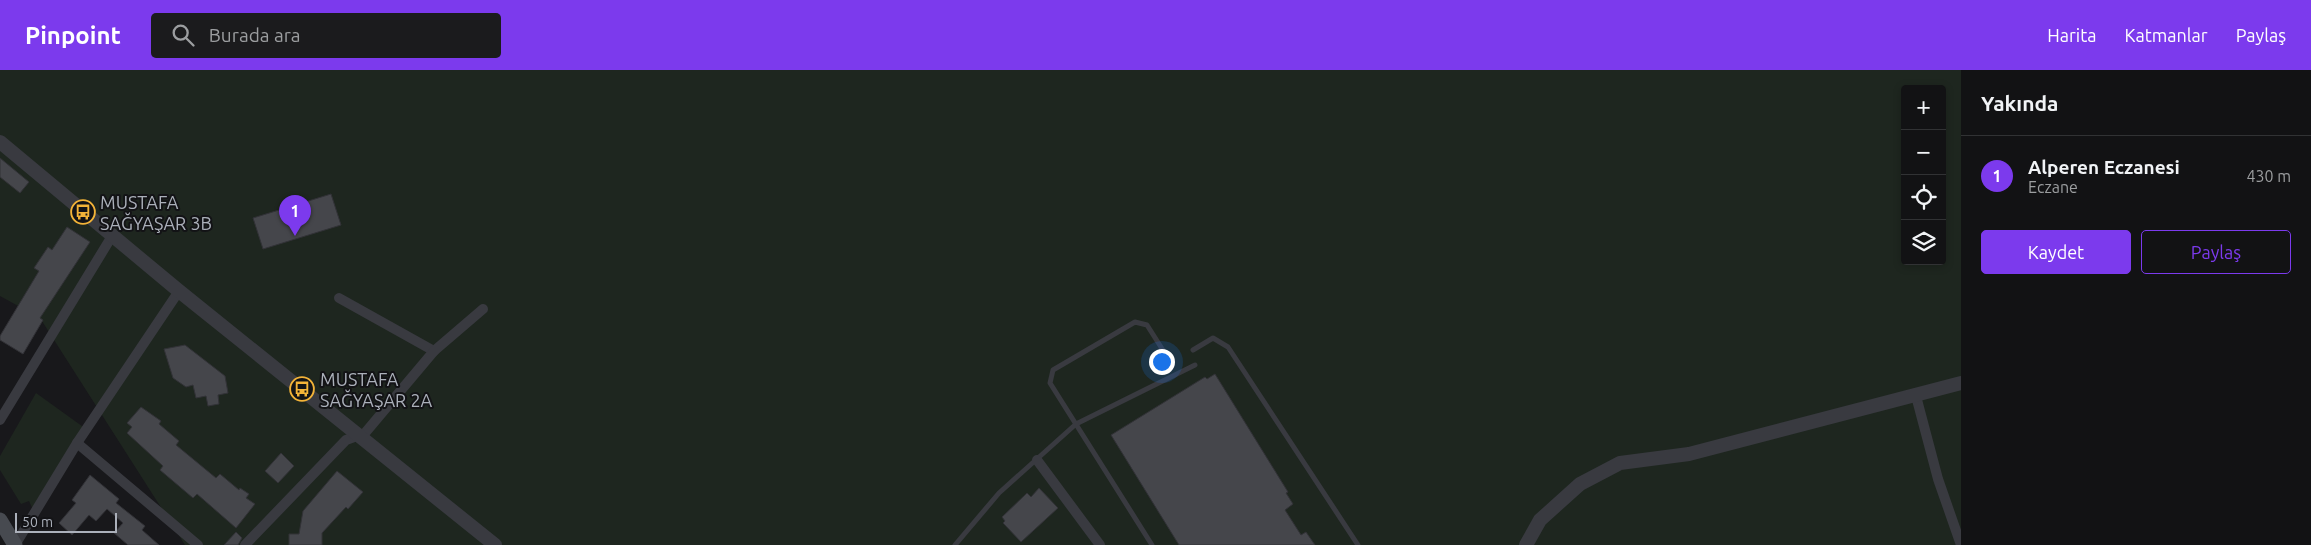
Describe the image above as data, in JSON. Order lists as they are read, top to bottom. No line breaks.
{"places":{"bus stop":["MUSTAFA SAĞYAŞAR 3B","MUSTAFA SAĞYAŞAR 2A"]},"scale_bar":"50 m","page":{"header":"Pinpoint","search":"Burada ara","nav":["Harita","Katmanlar","Paylaş"],"heading":"Yakında","map_buttons":["+","−"],"list":[{"mark":"1","name":"Alperen Eczanesi","note":"Eczane","value":"430 m"}],"pins":"1","buttons":["Kaydet","Paylaş"],"scale":"50 m"}}
